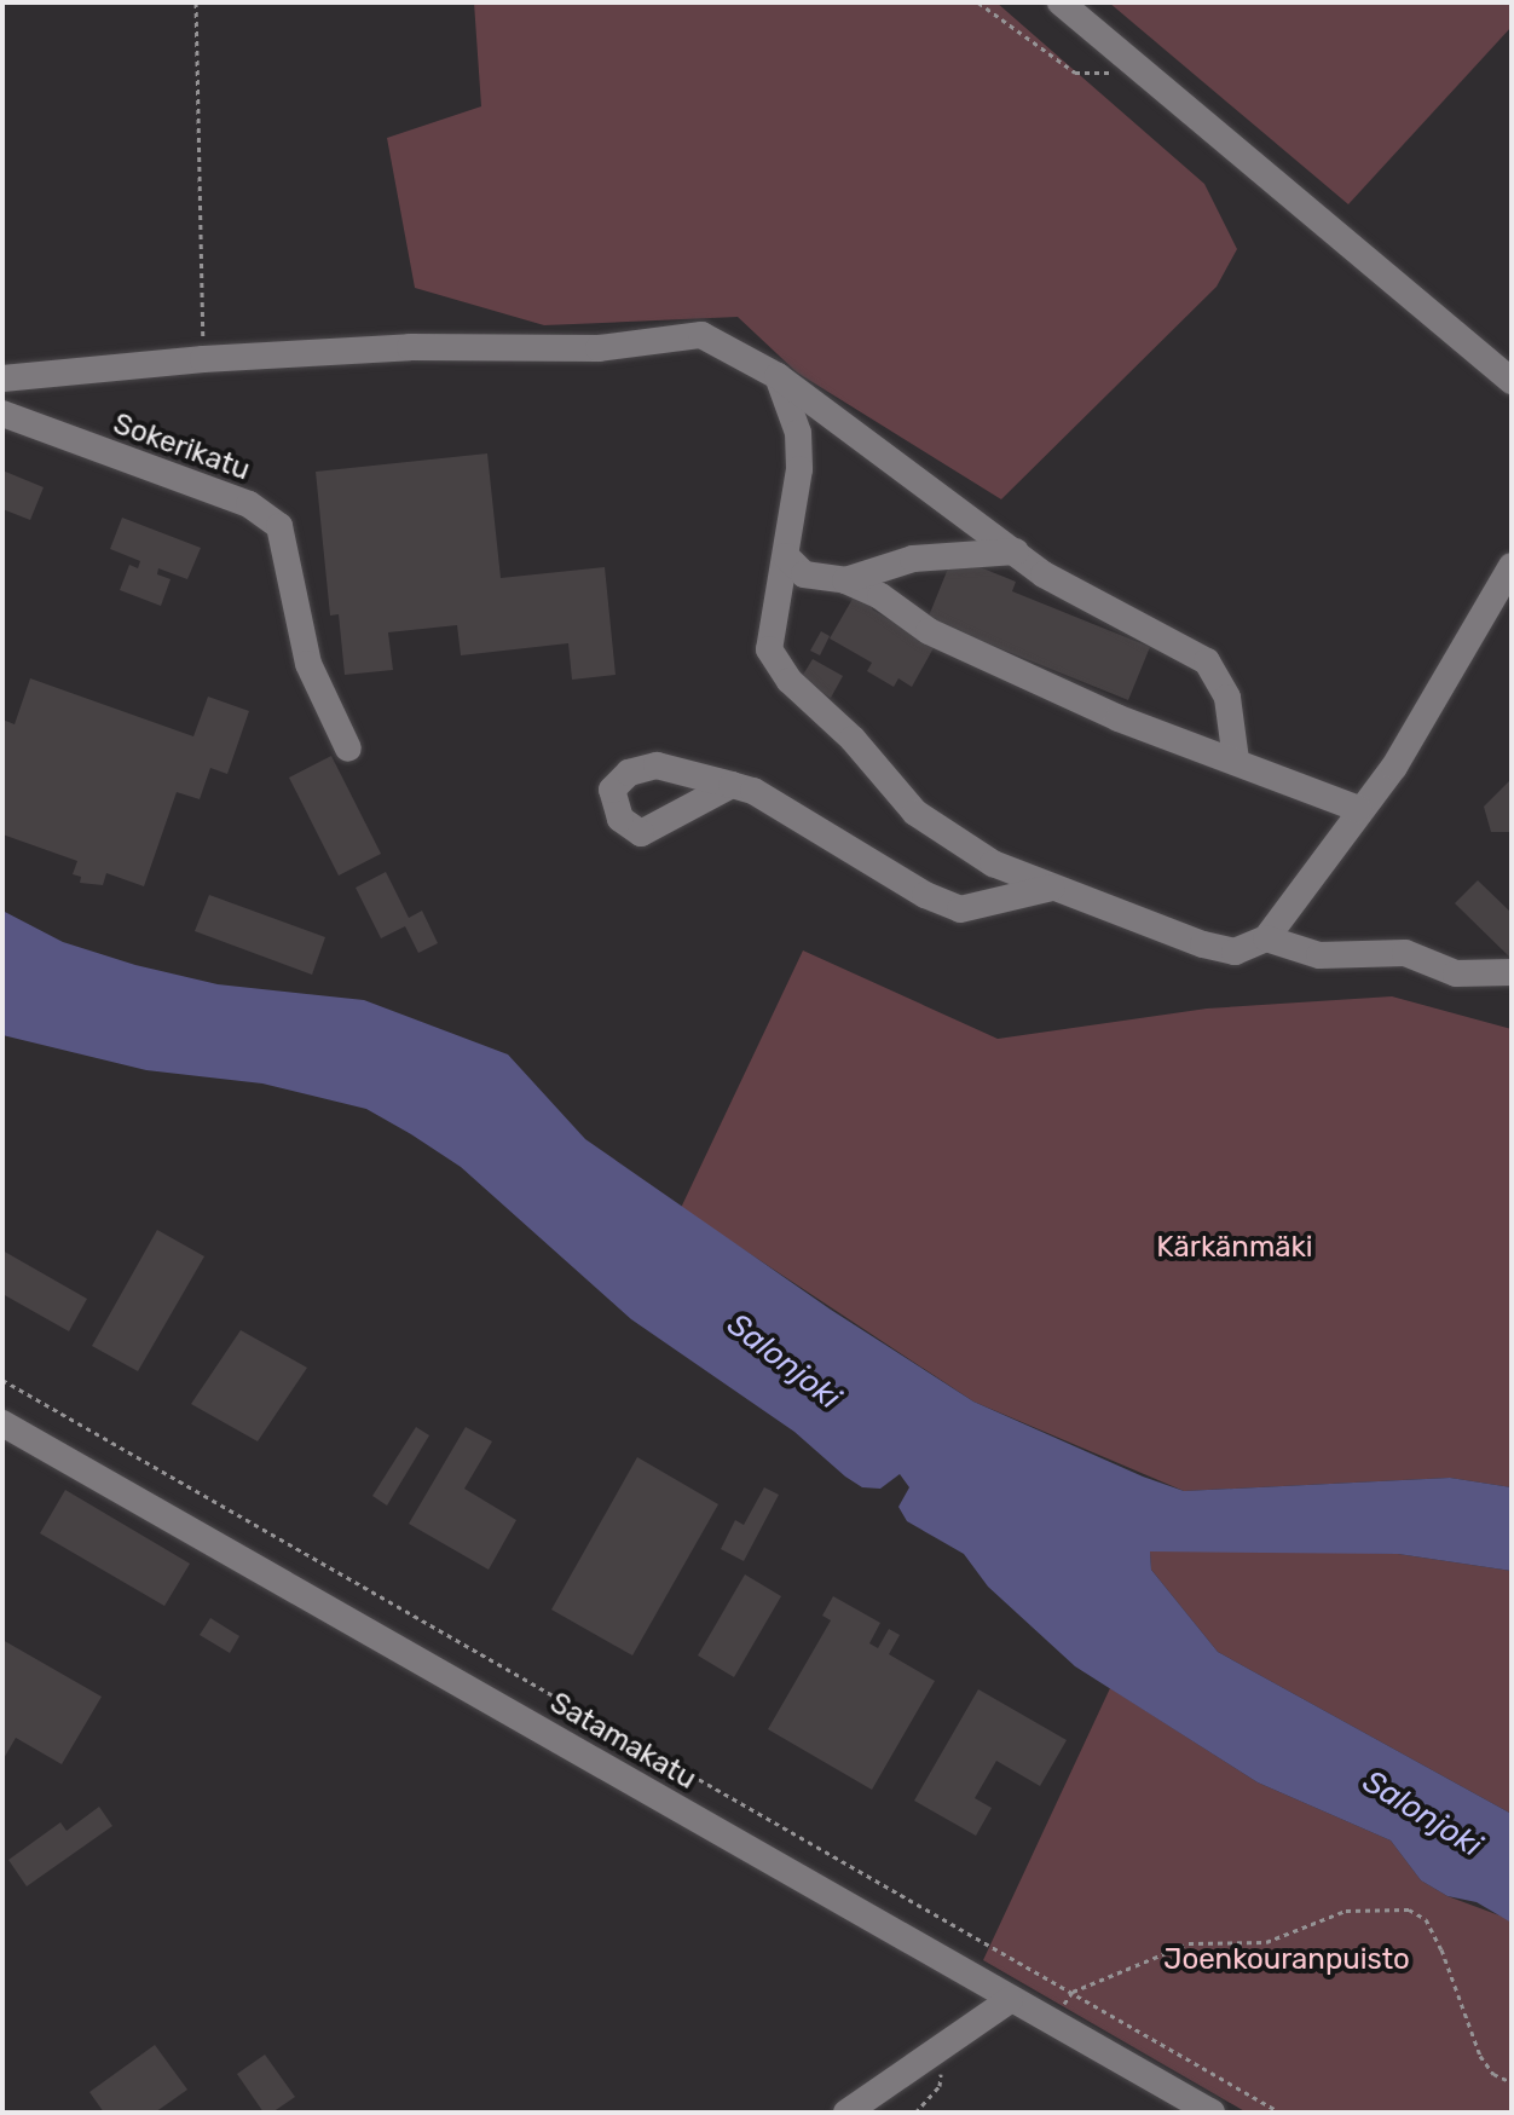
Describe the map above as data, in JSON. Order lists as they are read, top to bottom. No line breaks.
{"streets":{"street":["Sokerikatu","Satamakatu"]},"water":["Salonjoki"],"parks":["Kärkänmäki","Joenkouranpuisto"]}
